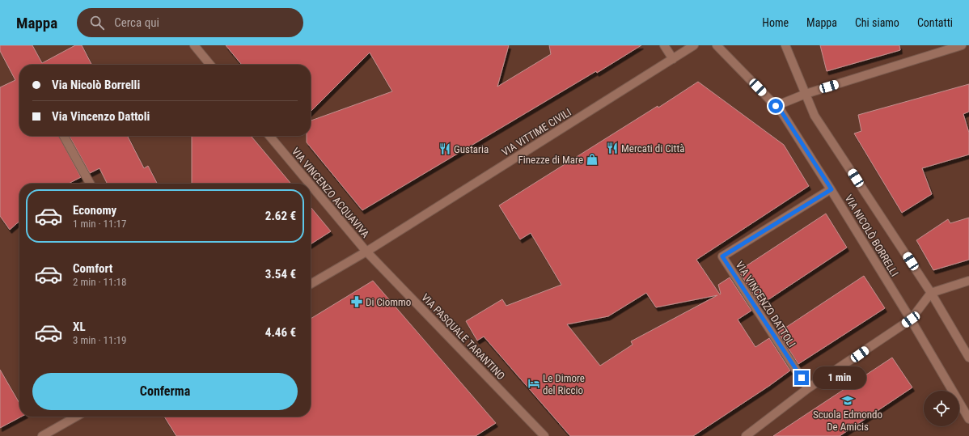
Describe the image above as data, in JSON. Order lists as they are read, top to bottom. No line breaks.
{"streets":{"street":["VIA VITTIME CIVILI","VIA VINCENZO ACQUAVIVA","VIA NICOLÒ BORRELLI","VIA VINCENZO DATTOLI","VIA PASQUALE TARANTINO"]},"crossings":[["VIA VITTIME CIVILI","VIA VINCENZO ACQUAVIVA"],["VIA VITTIME CIVILI","VIA PASQUALE TARANTINO"],["VIA VINCENZO ACQUAVIVA","VIA PASQUALE TARANTINO"],["VIA NICOLÒ BORRELLI","VIA VINCENZO DATTOLI"]],"places":{"restaurant":["Mercati di Città","Gustaria"],"shop":["Finezze di Mare"],"pharmacy":["Di Ciommo"],"hotel":["Le Dimore del Riccio"],"school or university":["Scuola Edmondo De Amicis"]},"page":{"header":"Mappa","search":"Cerca qui","nav":["Home","Mappa","Chi siamo","Contatti"],"banner":["Via Nicolò Borrelli","Via Vincenzo Dattoli"],"list":[{"name":"Economy","note":"1 min · 11:17","value":"2.62 €"},{"name":"Comfort","note":"2 min · 11:18","value":"3.54 €"},{"name":"XL","note":"3 min · 11:19","value":"4.46 €"}],"bubble":"1 min","buttons":"Conferma"}}
